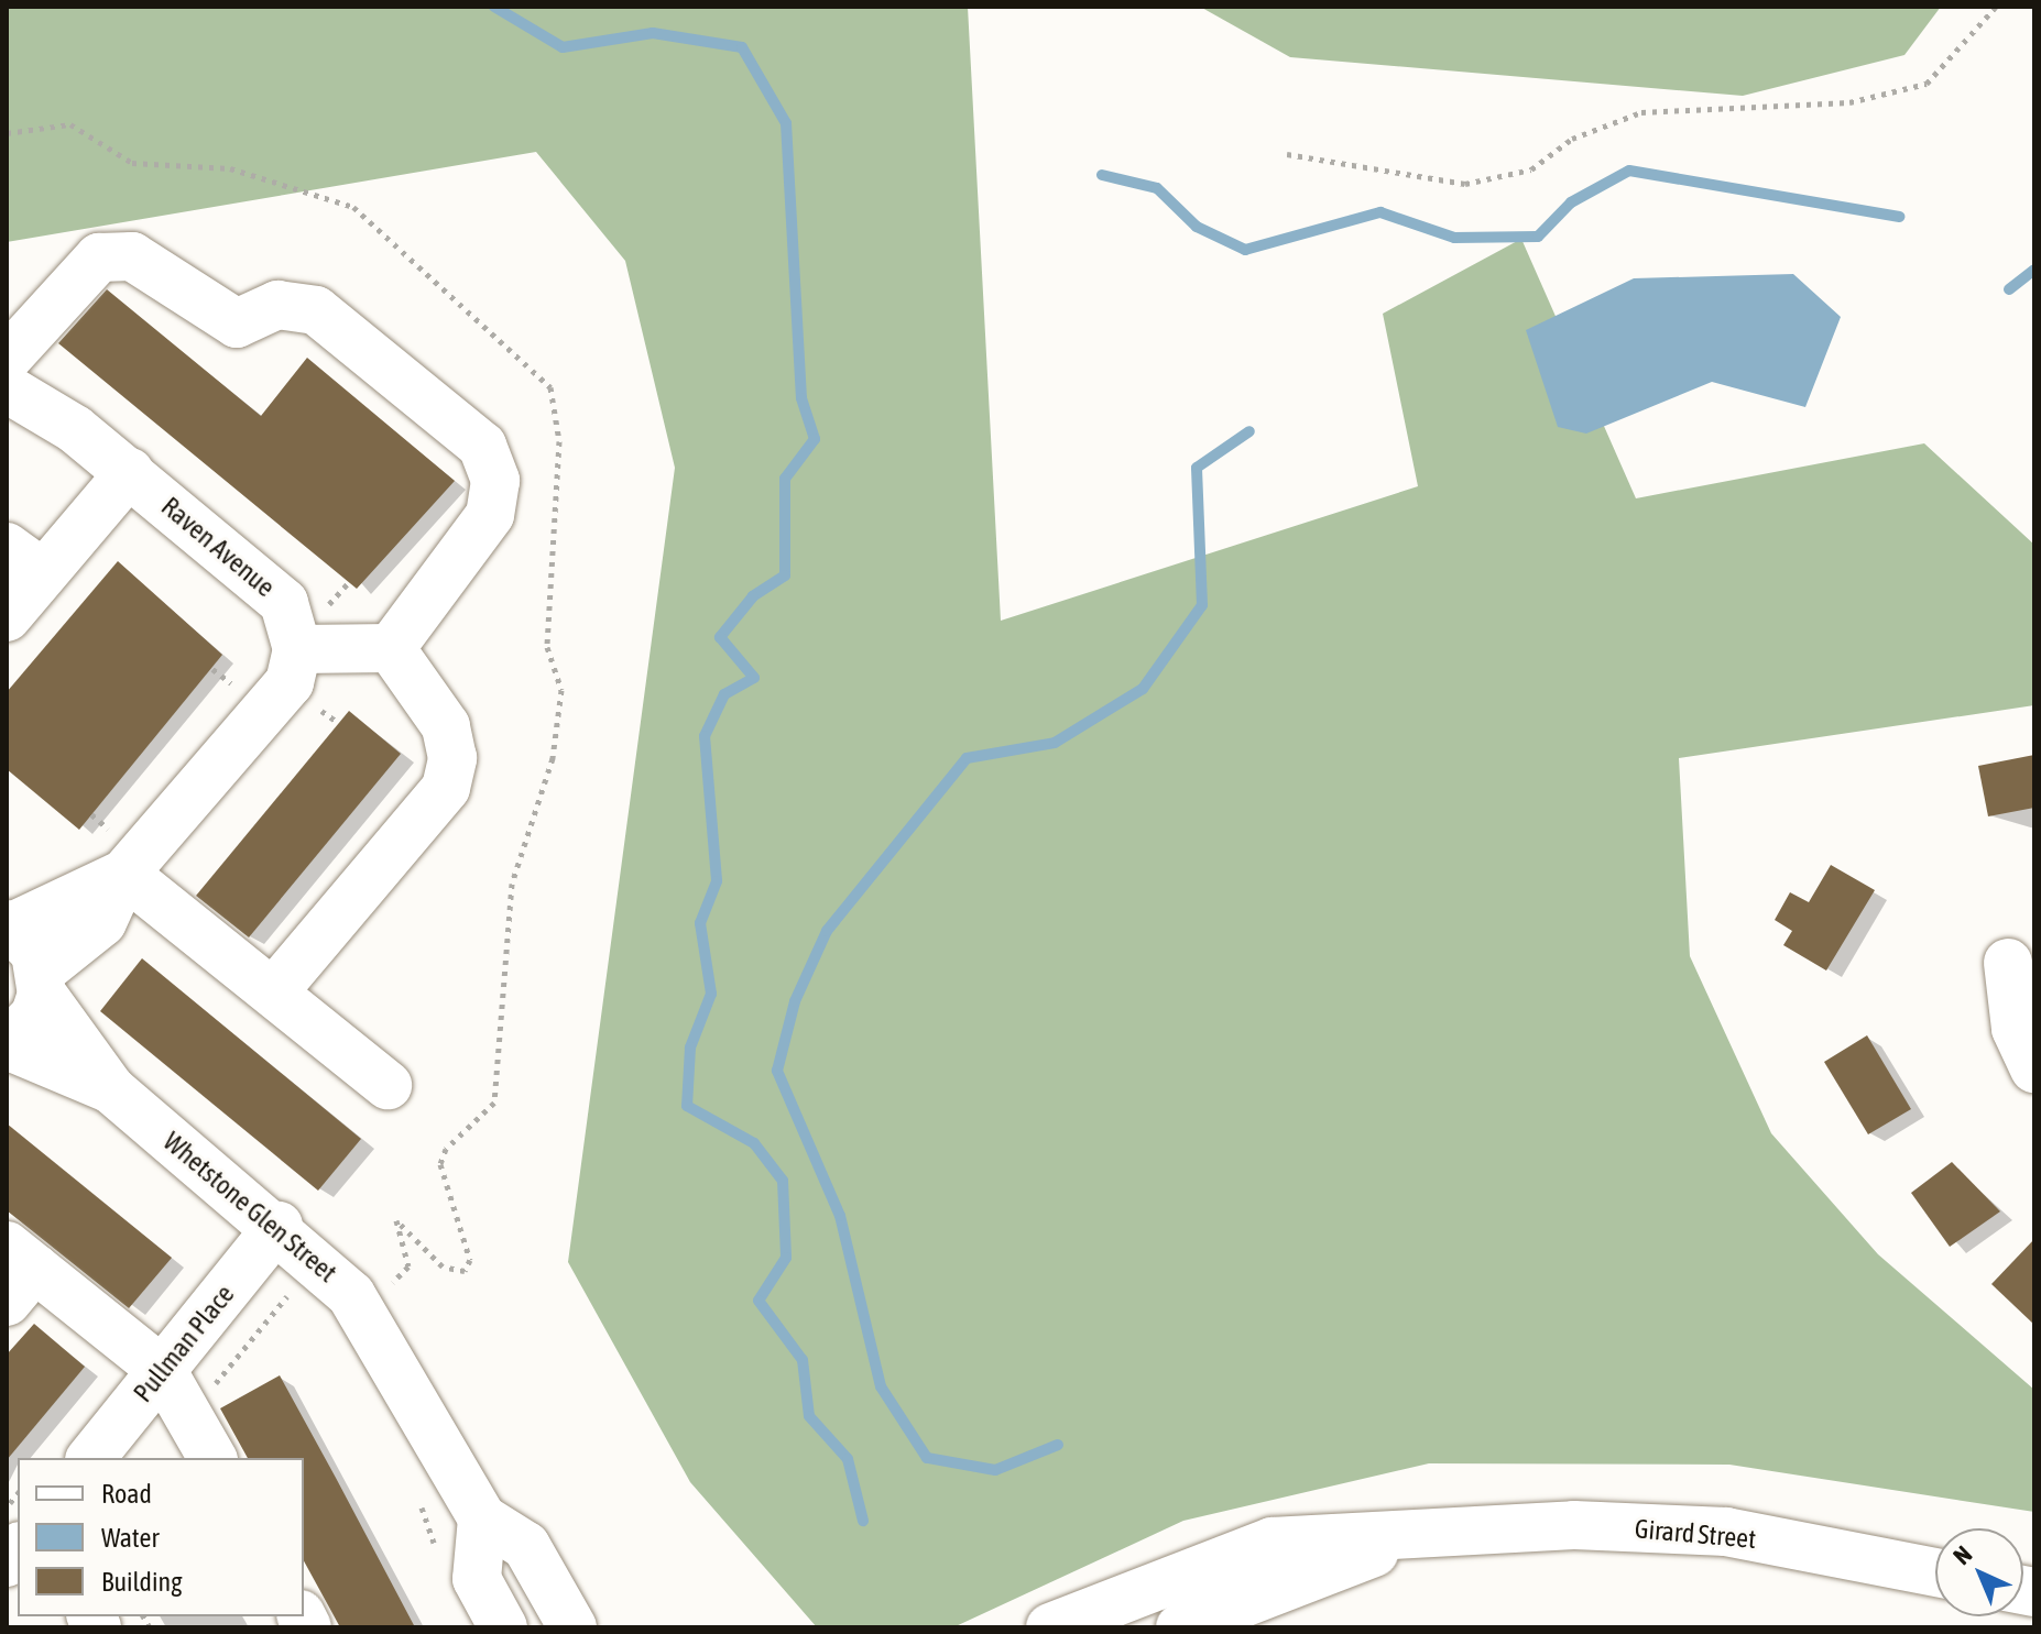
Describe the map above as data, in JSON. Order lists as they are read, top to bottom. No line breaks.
{"streets":{"street":["Raven Avenue","Whetstone Glen Street","Pullman Place","Girard Street"]},"crossings":[["Whetstone Glen Street","Pullman Place"]],"legend":["Road","Water","Building"],"north":"top left"}
